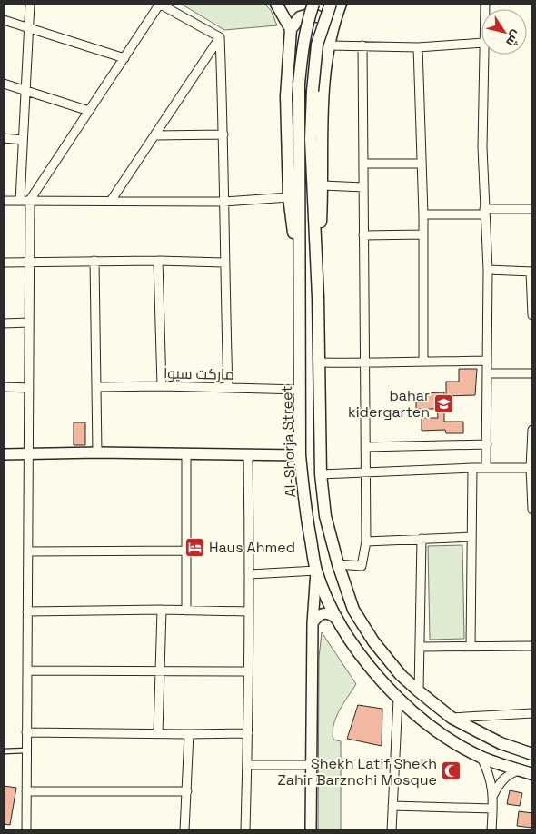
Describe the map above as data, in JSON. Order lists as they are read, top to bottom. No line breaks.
{"streets":{"main road":["Al-Shorja Street"],"street":["مارکت سیوا"]},"crossings":[["مارکت سیوا","Al-Shorja Street"]],"places":{"school or university":["bahar kidergarten"],"hotel":["Haus Ahmed"],"mosque":["Shekh Latif Shekh Zahir Barznchi Mosque"]},"north":"bottom right"}
